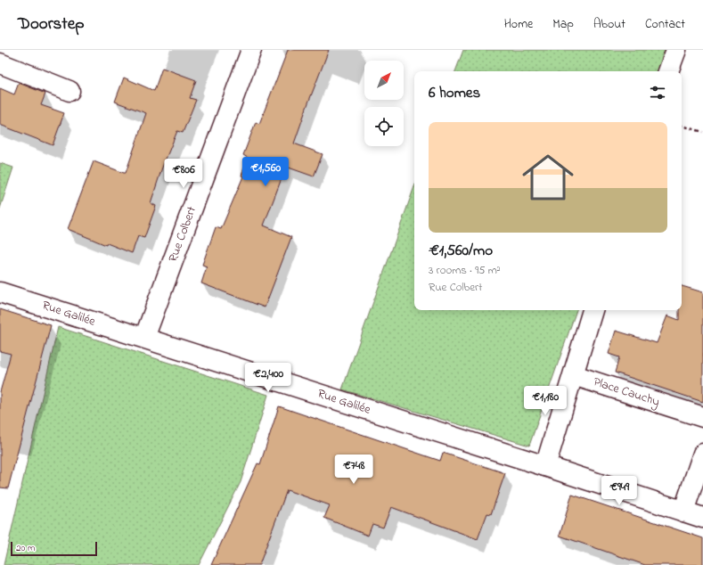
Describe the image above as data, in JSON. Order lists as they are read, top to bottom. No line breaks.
{"streets":{"street":["Rue Colbert","Rue Galilée","Place Cauchy"]},"crossings":[["Rue Colbert","Rue Galilée"]],"scale_bar":"20 m","north":"top right","page":{"header":"Doorstep","nav":["Home","Map","About","Contact"],"heading":"6 homes","list":[{"name":"€1,560/mo","note":"3 rooms · 95 m² · Rue Colbert"}],"price":["€1,560","€806","€2,400","€1,180","€748","€949"],"scale":"20 m"}}
